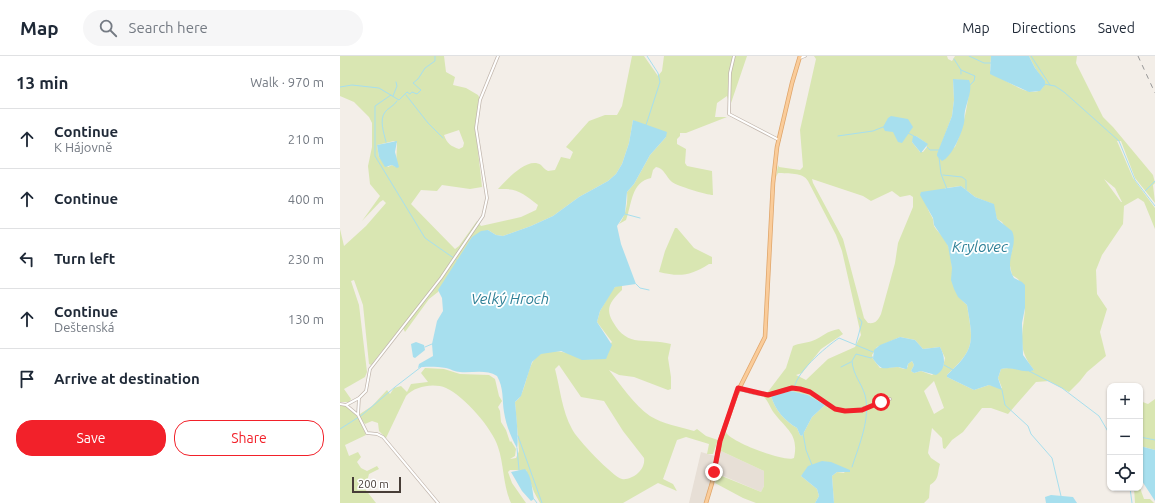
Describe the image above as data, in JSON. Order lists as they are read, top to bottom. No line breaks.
{"water":["Krylovec","Velký Hroch"],"scale_bar":"200 m","page":{"header":"Map","search":"Search here","nav":["Map","Directions","Saved"],"heading":["13 min","Walk · 970 m"],"list":[["Continue","K Hájovně","210 m"],["Continue","400 m"],["Turn left","230 m"],["Continue","Deštenská","130 m"],"Arrive at destination"],"map_buttons":["+","−"],"buttons":["Save","Share"],"scale":"200 m"}}
